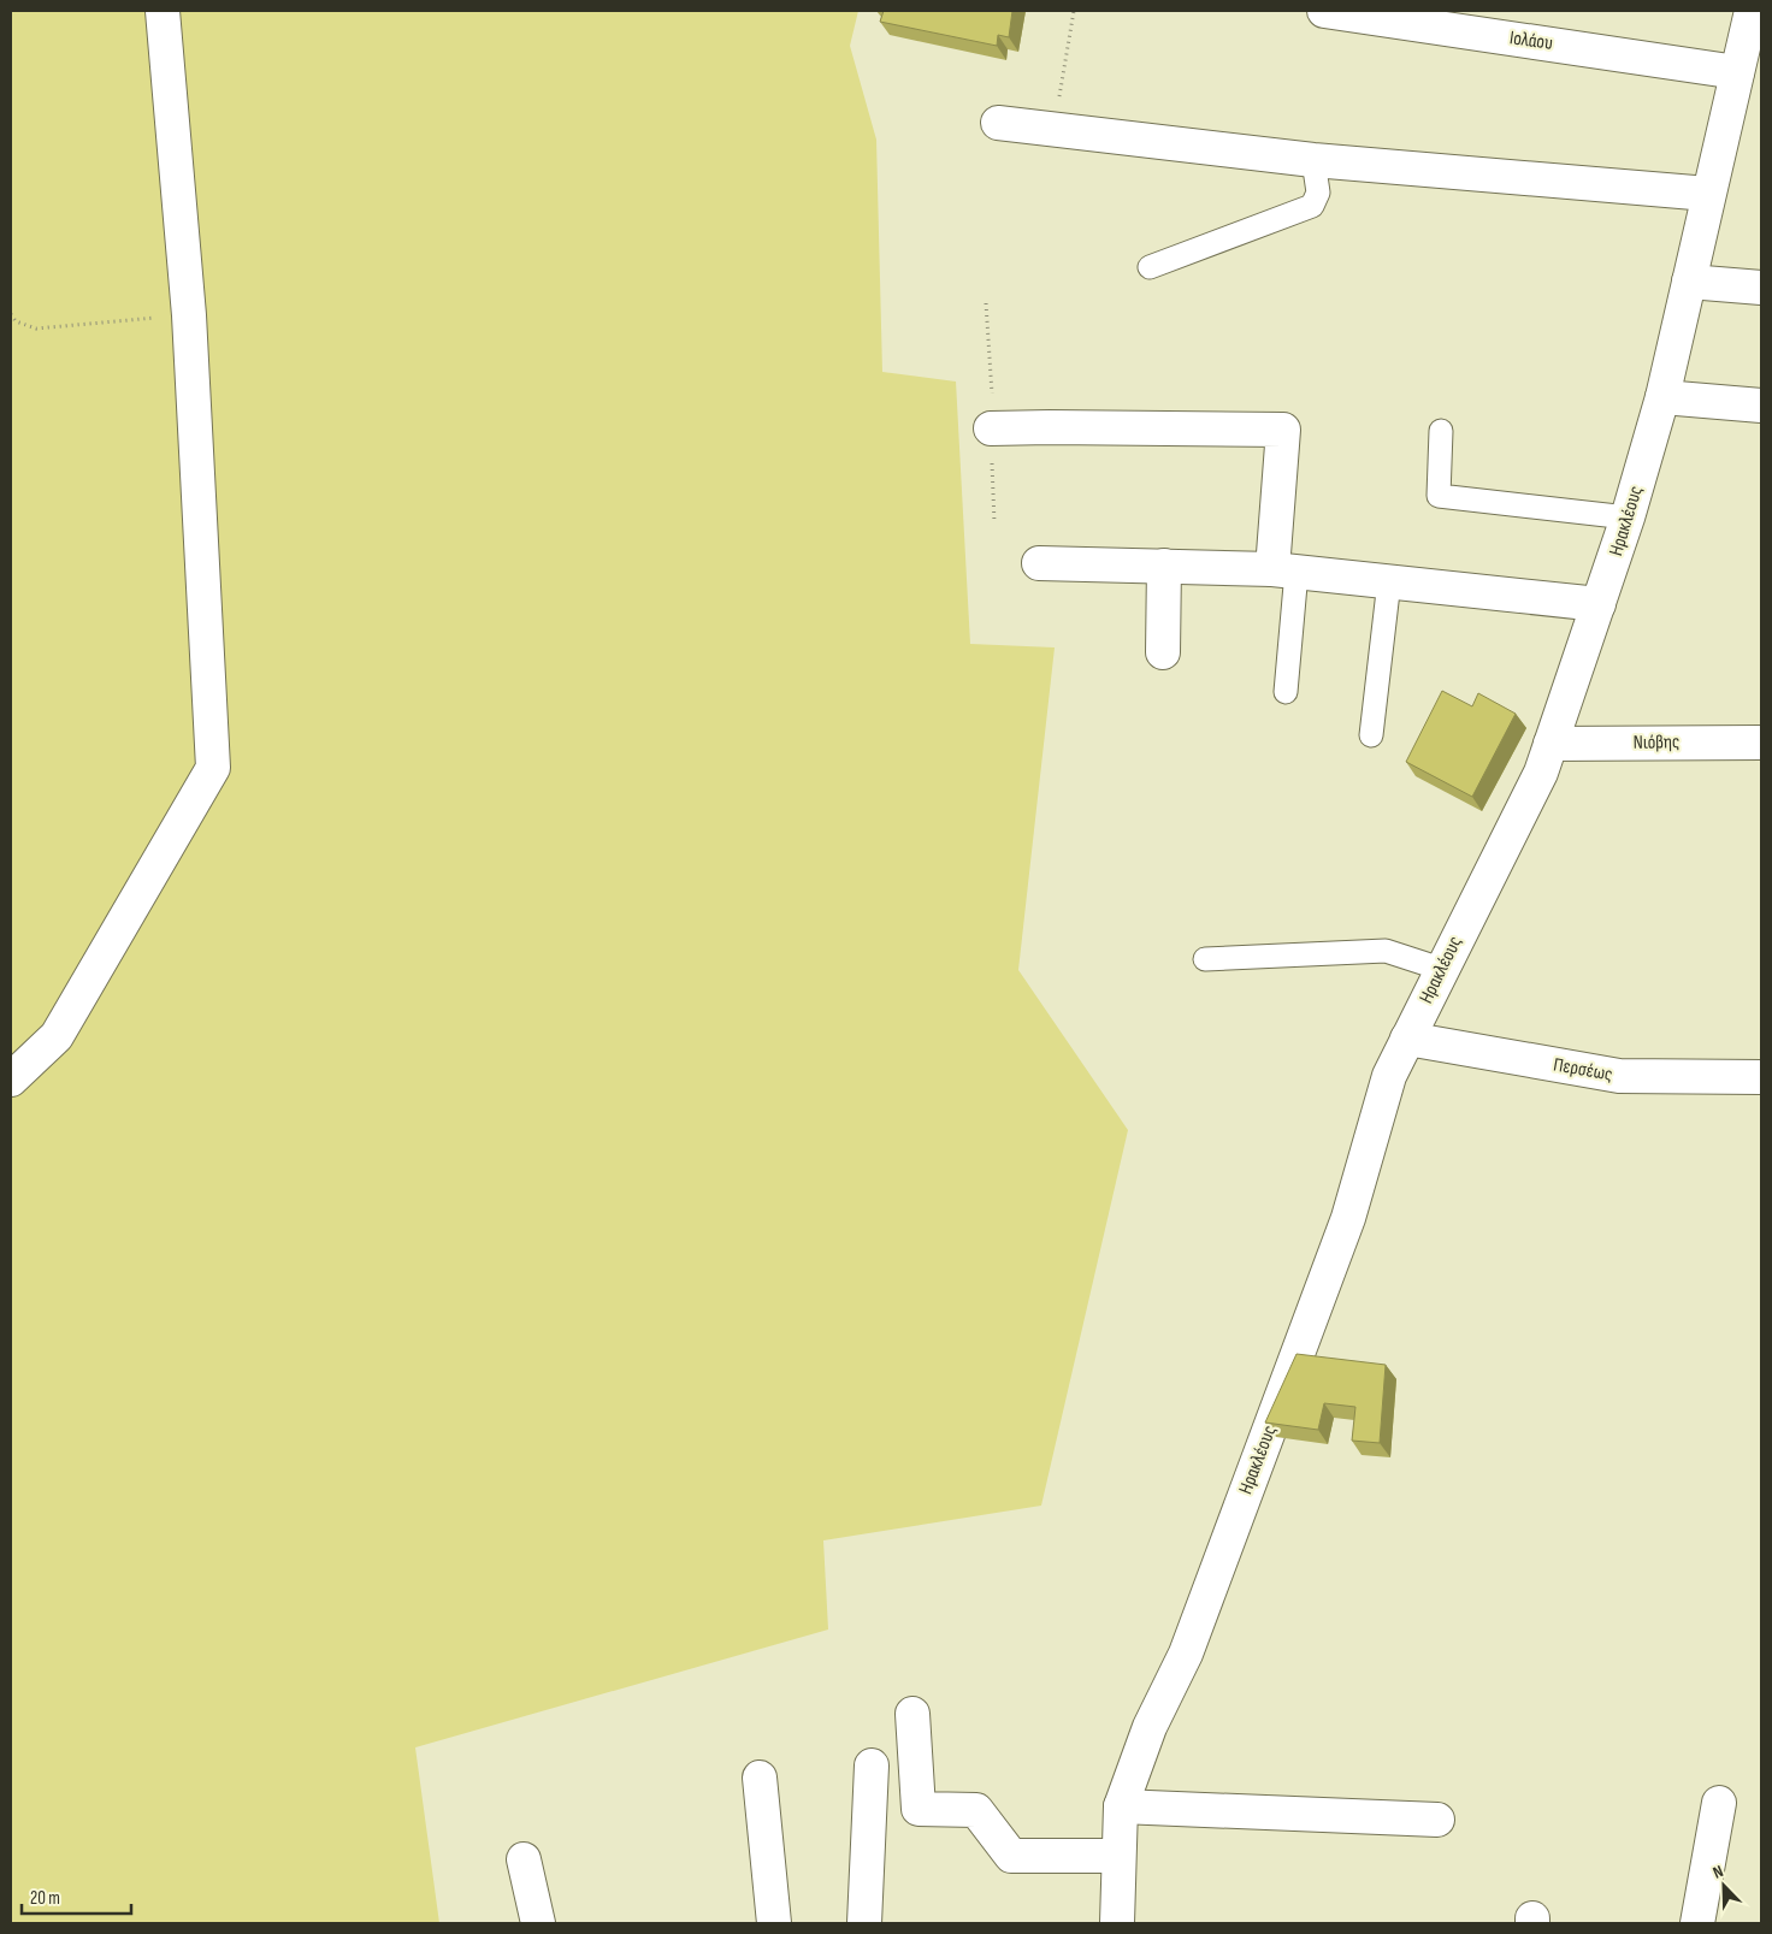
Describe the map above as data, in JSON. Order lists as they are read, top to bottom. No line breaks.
{"streets":{"street":["Ιολάου","Ηρακλέους","Νιόβης","Περσέως"]},"crossings":[["Ιολάου","Ηρακλέους"],["Ηρακλέους","Νιόβης"],["Ηρακλέους","Περσέως"]],"scale_bar":"20 m","north":"top left"}
